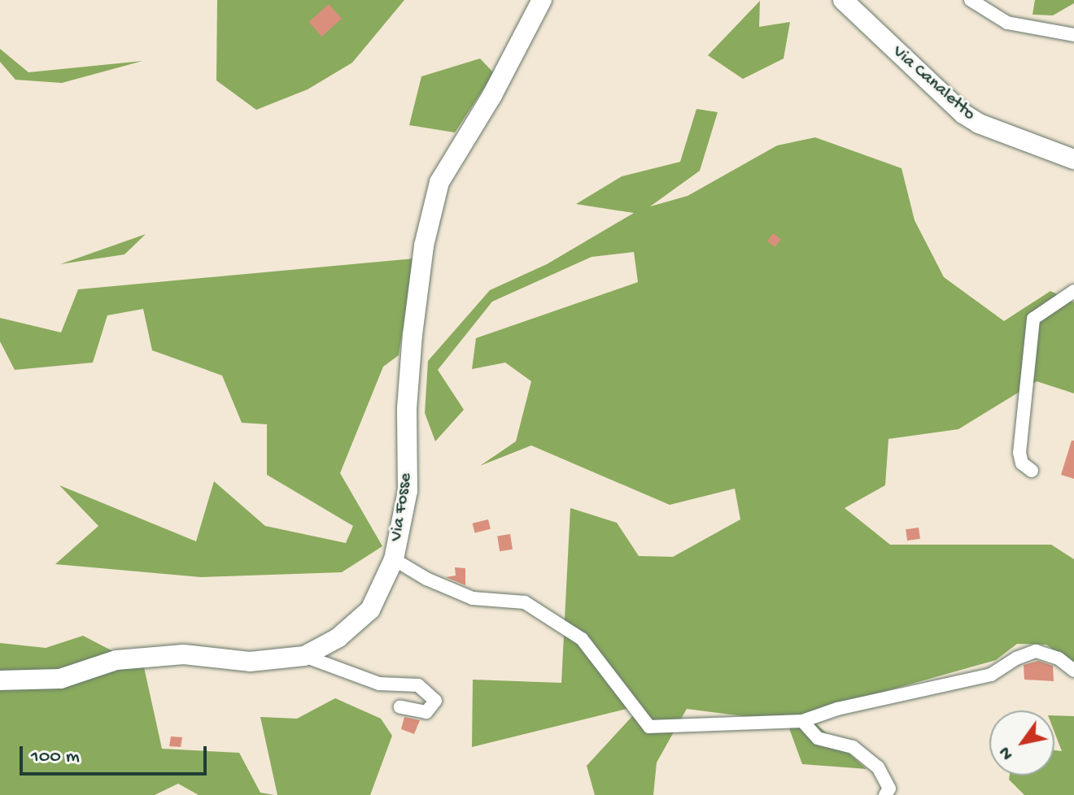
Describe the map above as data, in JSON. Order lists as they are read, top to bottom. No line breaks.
{"streets":{"street":["Via Canaletto","Via Fosse"]},"scale_bar":"100 m","north":"bottom left"}
